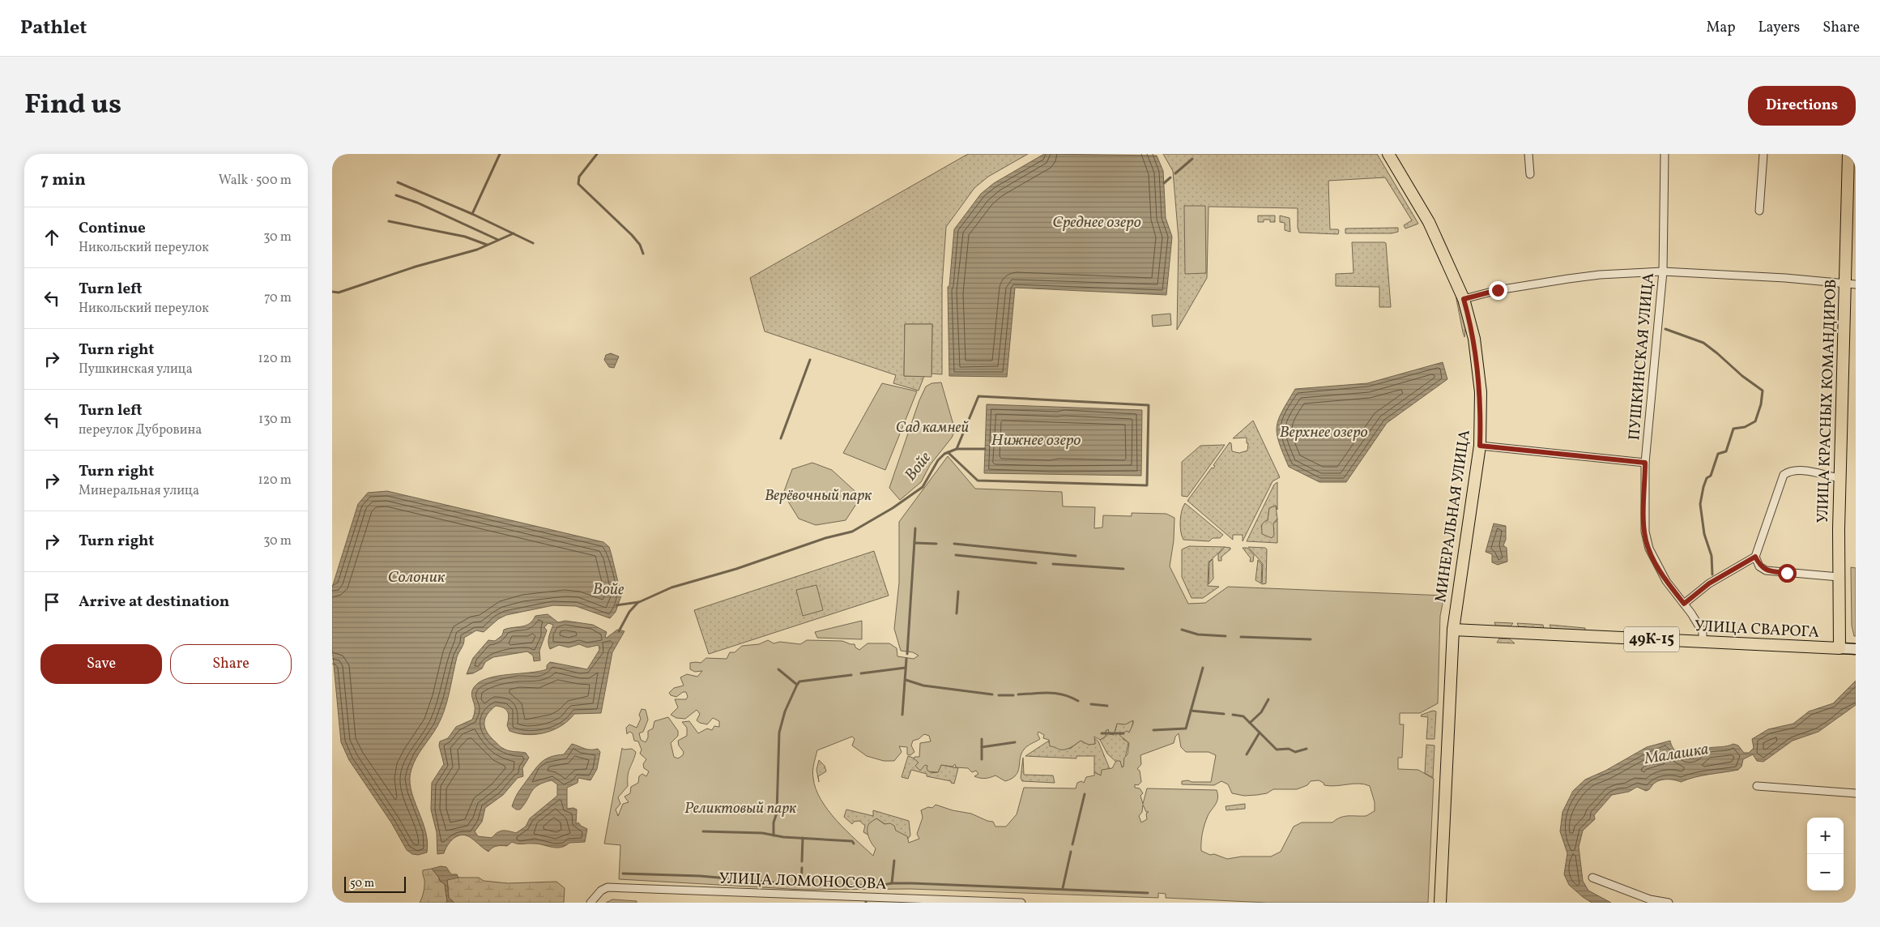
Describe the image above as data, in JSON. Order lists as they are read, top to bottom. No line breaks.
{"streets":{"main road":["УЛИЦА КРАСНЫХ КОМАНДИРОВ","МИНЕРАЛЬНАЯ УЛИЦА","УЛИЦА СВАРОГА","49К-15"],"street":["ПУШКИНСКАЯ УЛИЦА","УЛИЦА ЛОМОНОСОВА"]},"crossings":[["ПУШКИНСКАЯ УЛИЦА","УЛИЦА СВАРОГА"],["УЛИЦА КРАСНЫХ КОМАНДИРОВ","УЛИЦА СВАРОГА"],["МИНЕРАЛЬНАЯ УЛИЦА","УЛИЦА СВАРОГА"]],"water":["Среднее озеро","Верхнее озеро","Нижнее озеро","Войе","Солоник","Малашка"],"parks":["Сад камней","Верёвочный парк","Реликтовый парк"],"scale_bar":"50 m","page":{"header":"Pathlet","nav":["Map","Layers","Share"],"title":"Find us","buttons":["Directions",["Save","Share"]],"heading":["7 min","Walk · 500 m"],"list":[["Continue","Никольский переулок","30 m"],["Turn left","Никольский переулок","70 m"],["Turn right","Пушкинская улица","120 m"],["Turn left","переулок Дубровина","130 m"],["Turn right","Минеральная улица","120 m"],["Turn right","30 m"],"Arrive at destination"],"map_buttons":["+","−"],"scale":"50 m"}}
